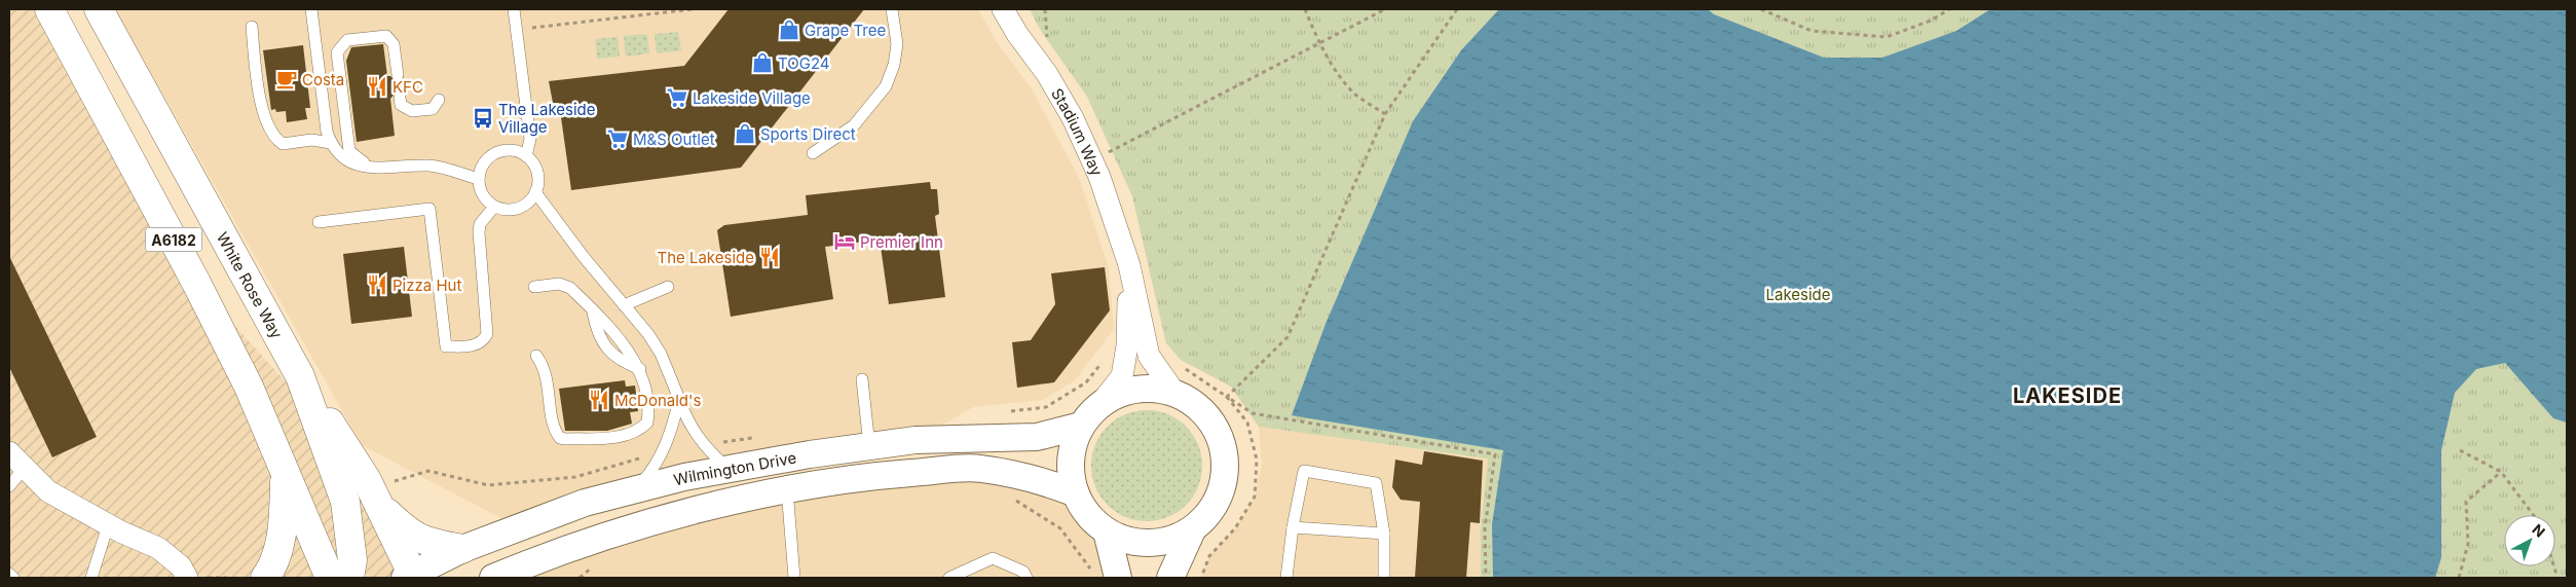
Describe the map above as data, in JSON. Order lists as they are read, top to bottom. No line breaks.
{"streets":{"highway":["A6182","White Rose Way"],"street":["Stadium Way","Wilmington Drive"]},"crossings":[["Stadium Way","Wilmington Drive"]],"districts":["LAKESIDE"],"parks":["Lakeside"],"places":{"shop":["Grape Tree","TOG24","Sports Direct"],"cafe":["Costa"],"restaurant":["KFC","The Lakeside","Pizza Hut","McDonald's"],"supermarket":["Lakeside Village","M&S Outlet"],"bus stop":["The Lakeside Village"],"hotel":["Premier Inn"]},"north":"top right"}
